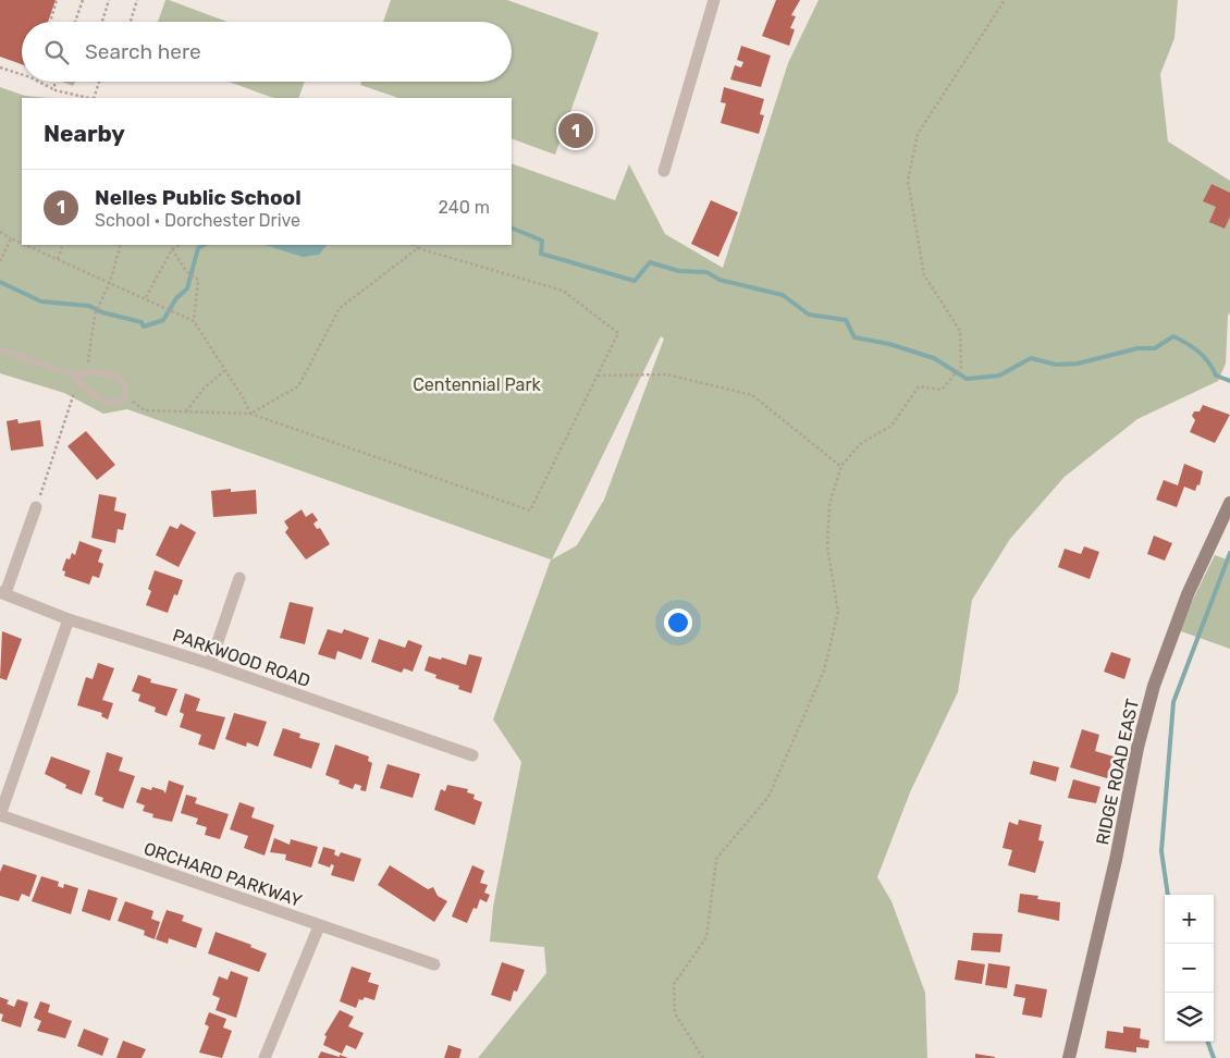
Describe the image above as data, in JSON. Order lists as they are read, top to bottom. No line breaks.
{"streets":{"main road":["RIDGE ROAD EAST"],"street":["PARKWOOD ROAD","ORCHARD PARKWAY"]},"parks":["Centennial Park"],"page":{"search":"Search here","heading":"Nearby","pins":"1","list":[{"mark":"1","name":"Nelles Public School","note":"School · Dorchester Drive","value":"240 m"}],"map_buttons":["+","−"]}}
